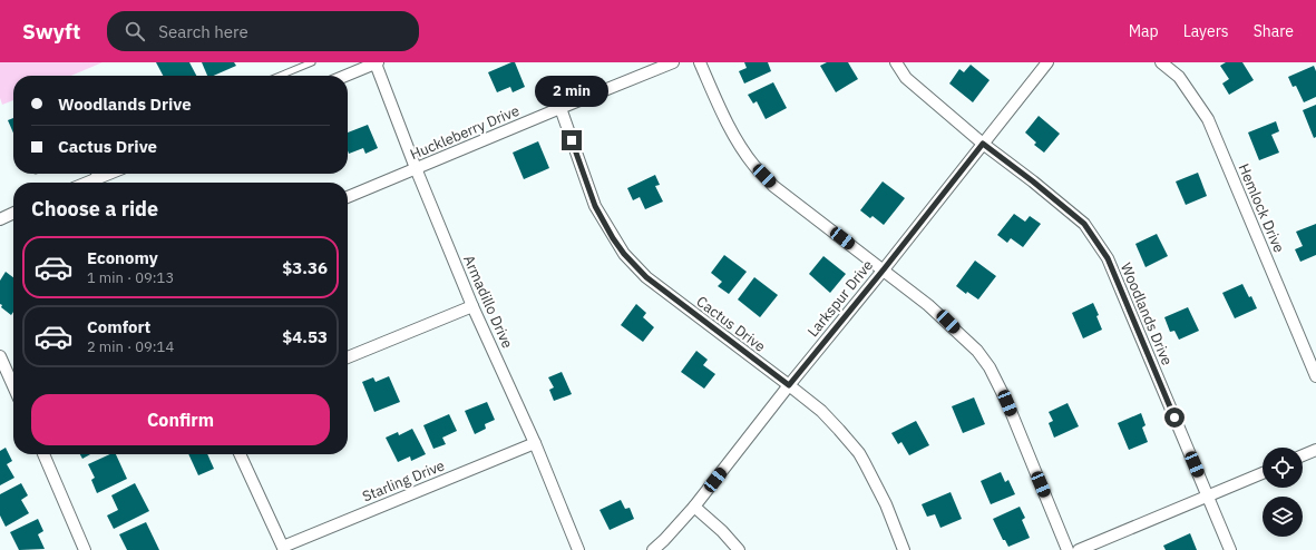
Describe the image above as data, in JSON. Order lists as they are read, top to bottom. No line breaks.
{"streets":{"street":["Huckleberry Drive","Hemlock Drive","Larkspur Drive","Armadillo Drive","Woodlands Drive","Cactus Drive","Starling Drive"]},"crossings":[["Huckleberry Drive","Armadillo Drive"],["Huckleberry Drive","Cactus Drive"],["Larkspur Drive","Woodlands Drive"],["Larkspur Drive","Cactus Drive"],["Armadillo Drive","Starling Drive"]],"page":{"header":"Swyft","search":"Search here","nav":["Map","Layers","Share"],"bubble":"2 min","banner":["Woodlands Drive","Cactus Drive"],"heading":"Choose a ride","list":[{"name":"Economy","note":"1 min · 09:13","value":"$3.36"},{"name":"Comfort","note":"2 min · 09:14","value":"$4.53"}],"buttons":"Confirm"}}
